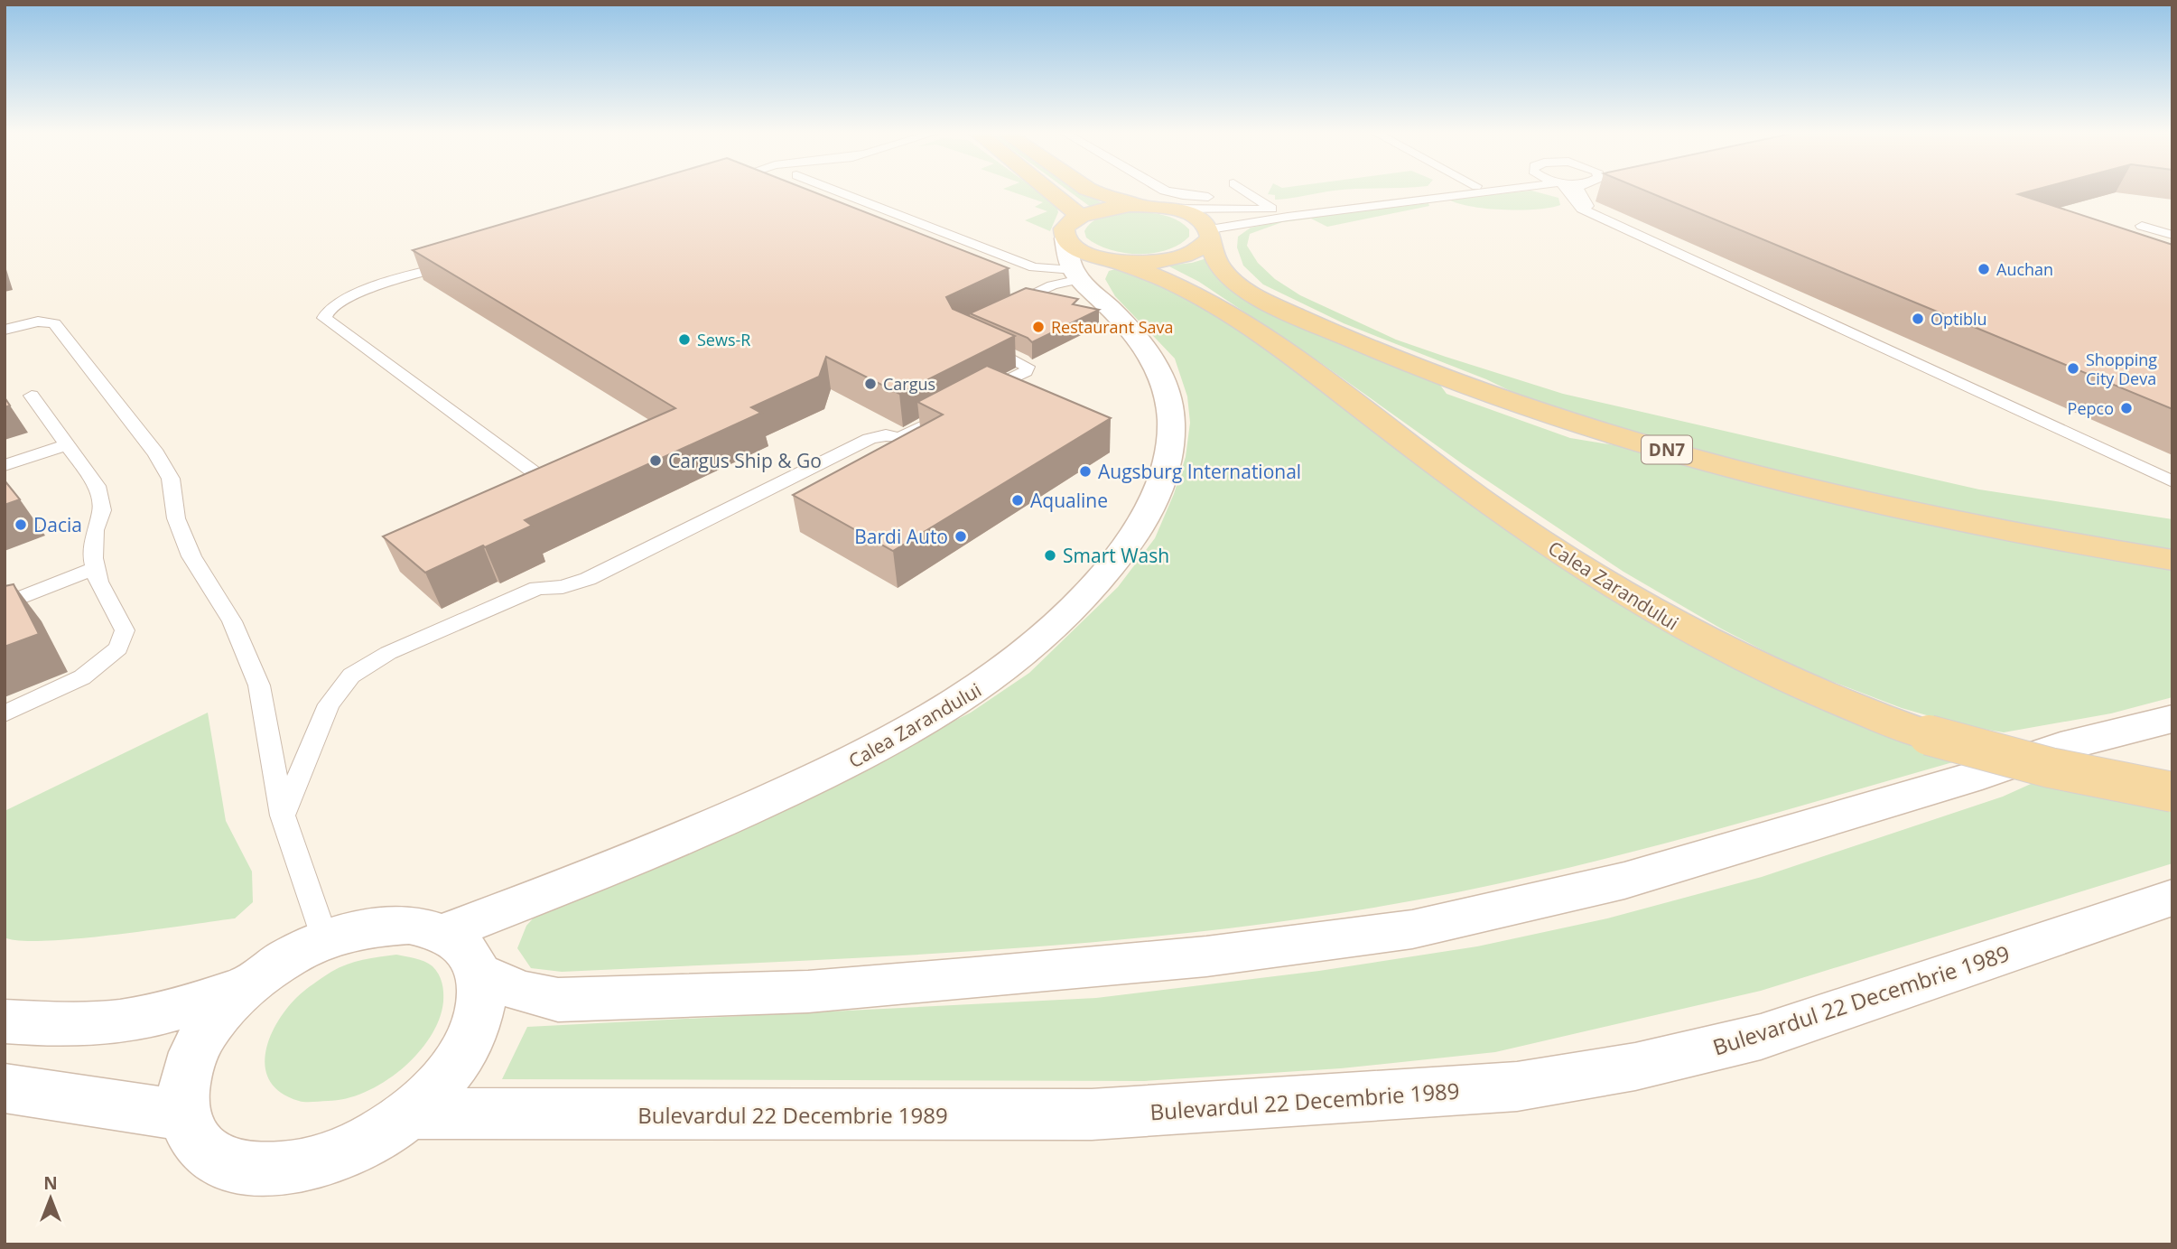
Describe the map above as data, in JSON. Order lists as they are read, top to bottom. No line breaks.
{"streets":{"main road":["DN7","Calea Zarandului","Bulevardul 22 Decembrie 1989"]},"crossings":[["DN7","Calea Zarandului"]],"places":["Auchan","Optiblu","Restaurant Sava","Sews-R","Shopping City Deva","Cargus","Pepco","Cargus Ship & Go","Augsburg International","Aqualine","Dacia","Bardi Auto","Smart Wash"],"north":"top"}
